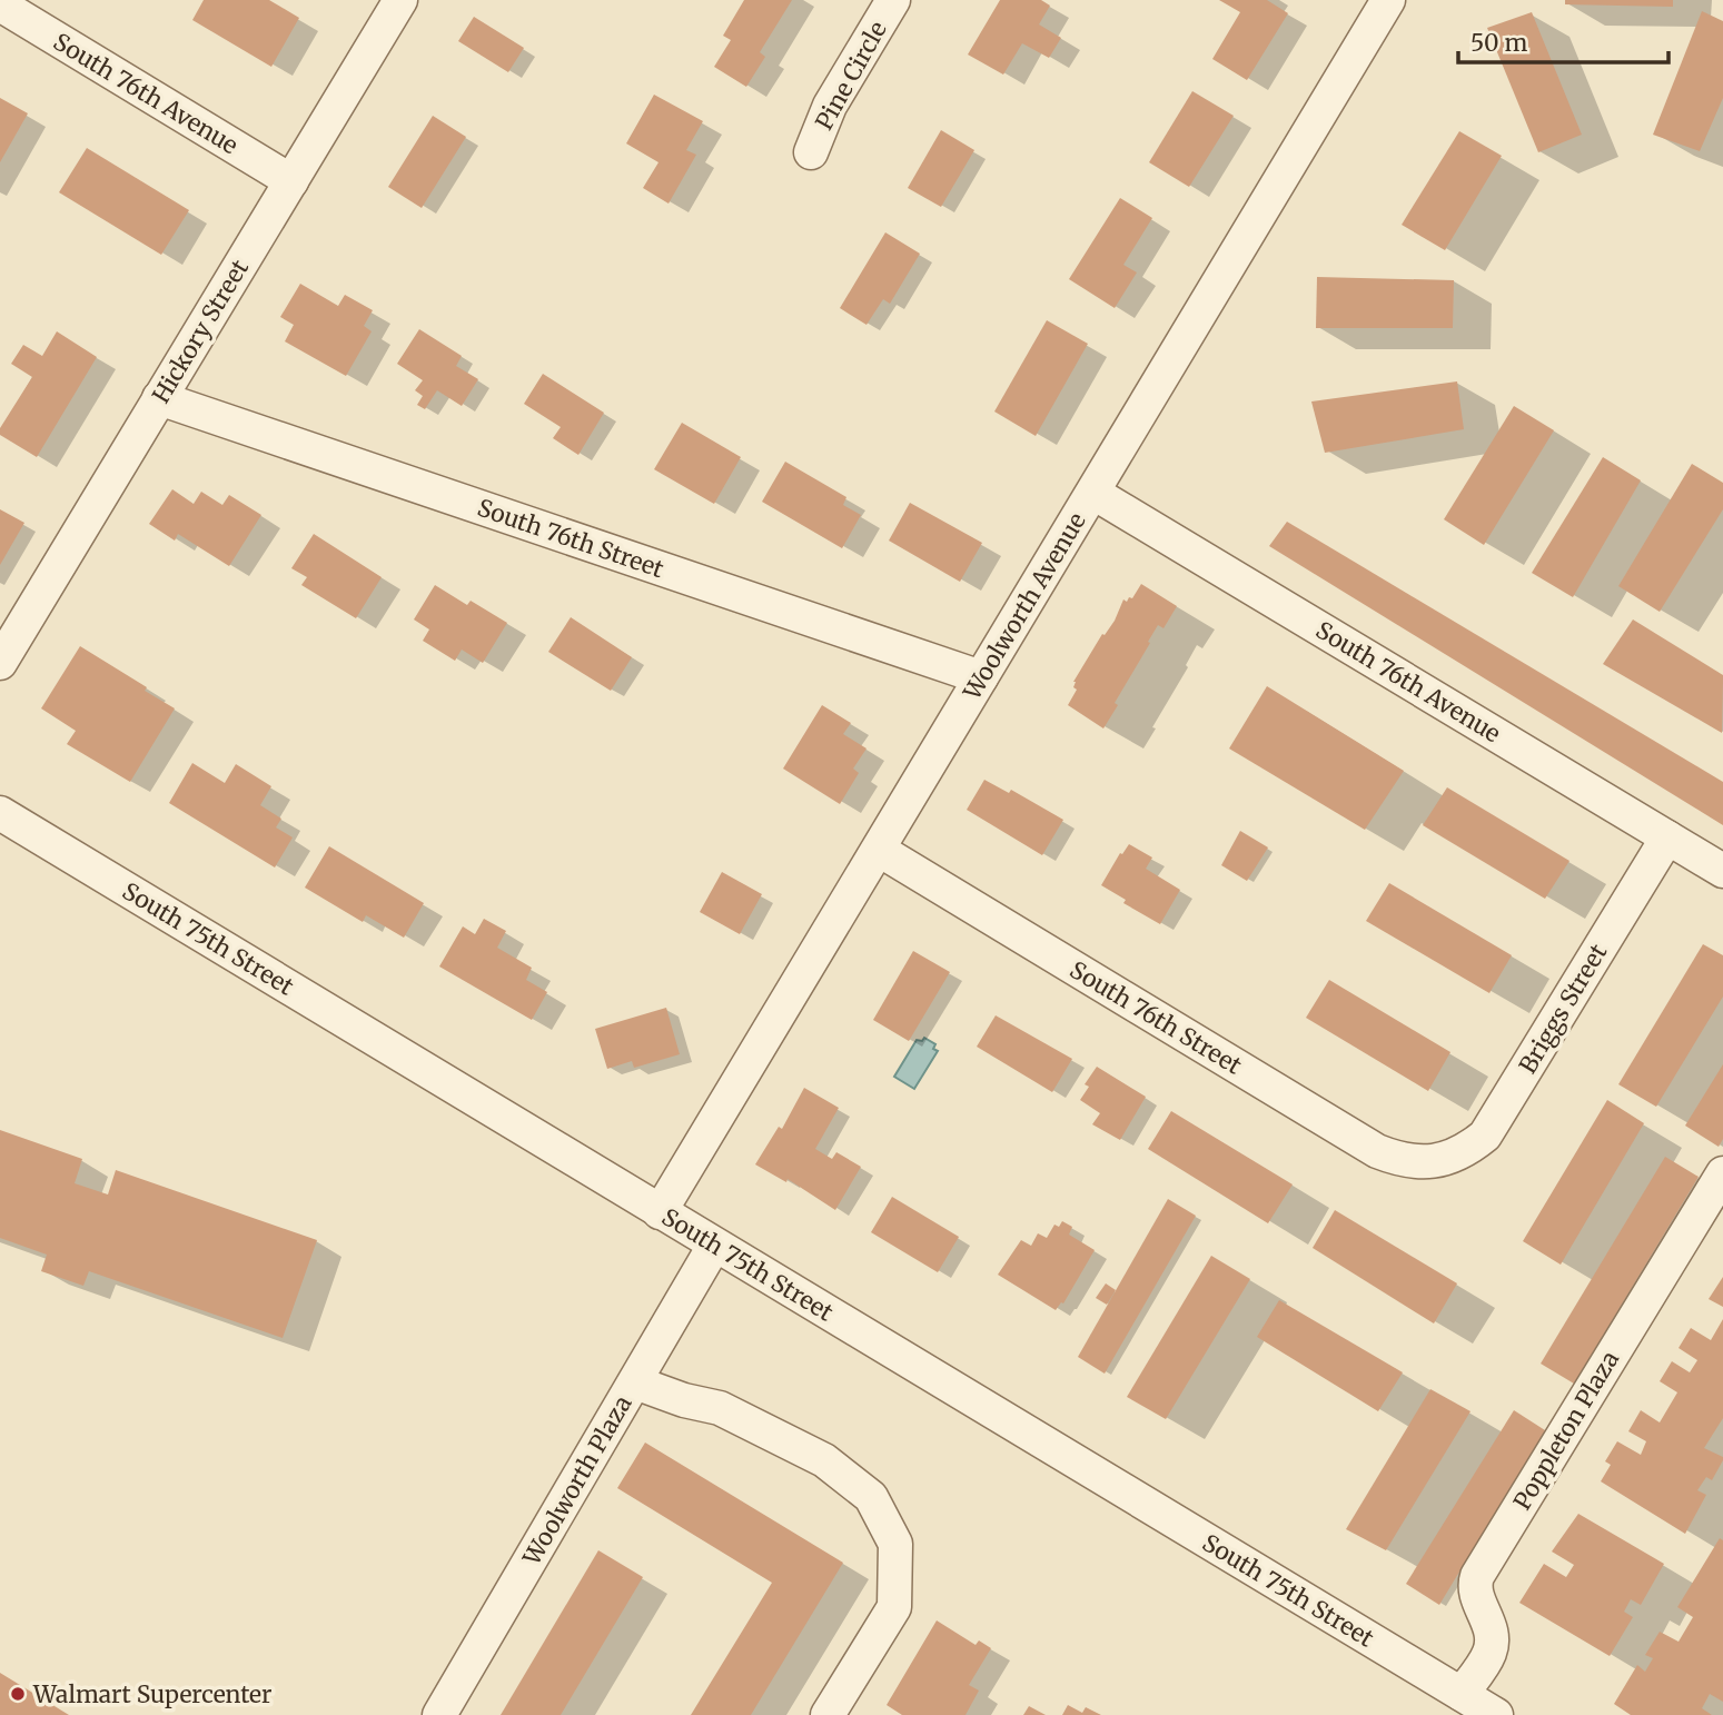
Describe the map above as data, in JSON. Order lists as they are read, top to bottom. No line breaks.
{"streets":{"street":["Pine Circle","South 76th Avenue","Hickory Street","South 76th Street","Woolworth Avenue","South 75th Street","Briggs Street","Poppleton Plaza","Woolworth Plaza"]},"crossings":[["South 76th Avenue","Hickory Street"],["South 76th Avenue","Woolworth Avenue"],["South 76th Avenue","Briggs Street"],["Hickory Street","South 76th Street"],["South 76th Street","Woolworth Avenue"],["South 76th Street","Briggs Street"],["Woolworth Avenue","South 75th Street"],["South 75th Street","Poppleton Plaza"],["South 75th Street","Woolworth Plaza"]],"places":["Walmart Supercenter"],"scale_bar":"50 m"}
